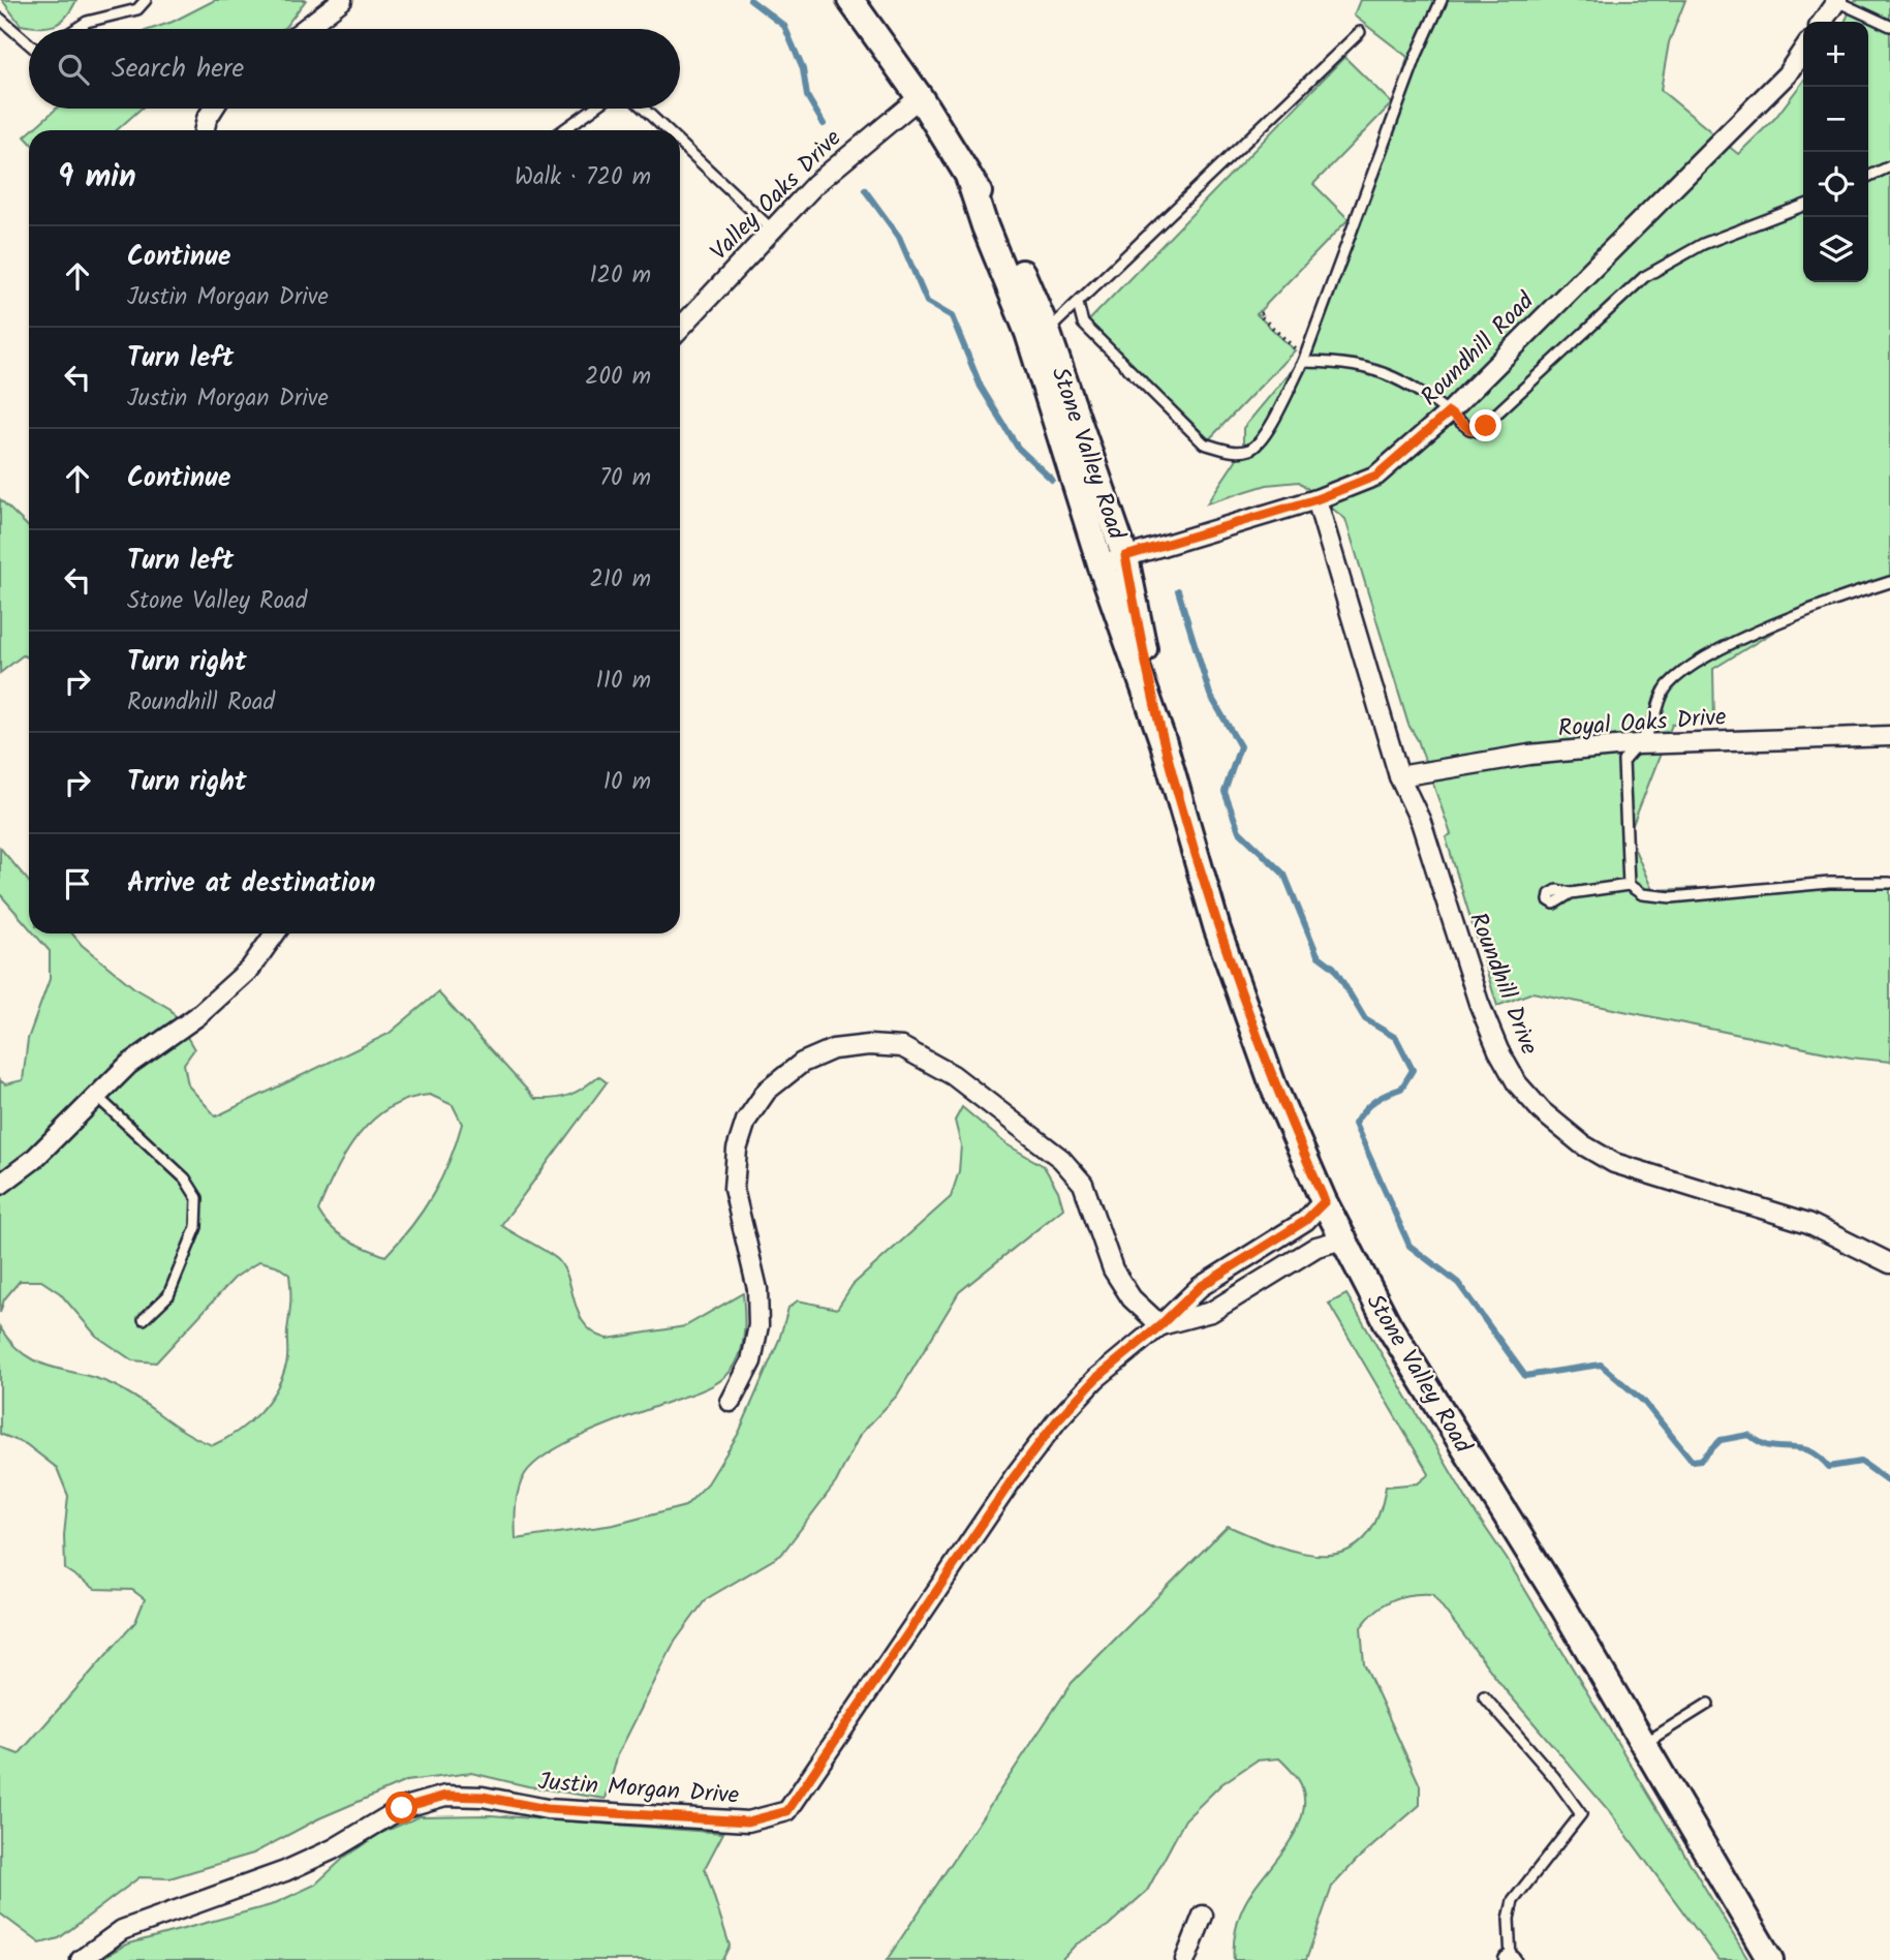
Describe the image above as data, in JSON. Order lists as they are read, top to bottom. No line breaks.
{"streets":{"street":["Valley Oaks Drive","Roundhill Road","Stone Valley Road","Royal Oaks Drive","Roundhill Drive","Justin Morgan Drive"]},"crossings":[["Valley Oaks Drive","Stone Valley Road"],["Roundhill Road","Stone Valley Road"],["Roundhill Road","Roundhill Drive"],["Stone Valley Road","Justin Morgan Drive"],["Royal Oaks Drive","Roundhill Drive"]],"page":{"map_buttons":["+","−"],"search":"Search here","heading":["9 min","Walk · 720 m"],"list":[["Continue","Justin Morgan Drive","120 m"],["Turn left","Justin Morgan Drive","200 m"],["Continue","70 m"],["Turn left","Stone Valley Road","210 m"],["Turn right","Roundhill Road","110 m"],["Turn right","10 m"],"Arrive at destination"]}}
